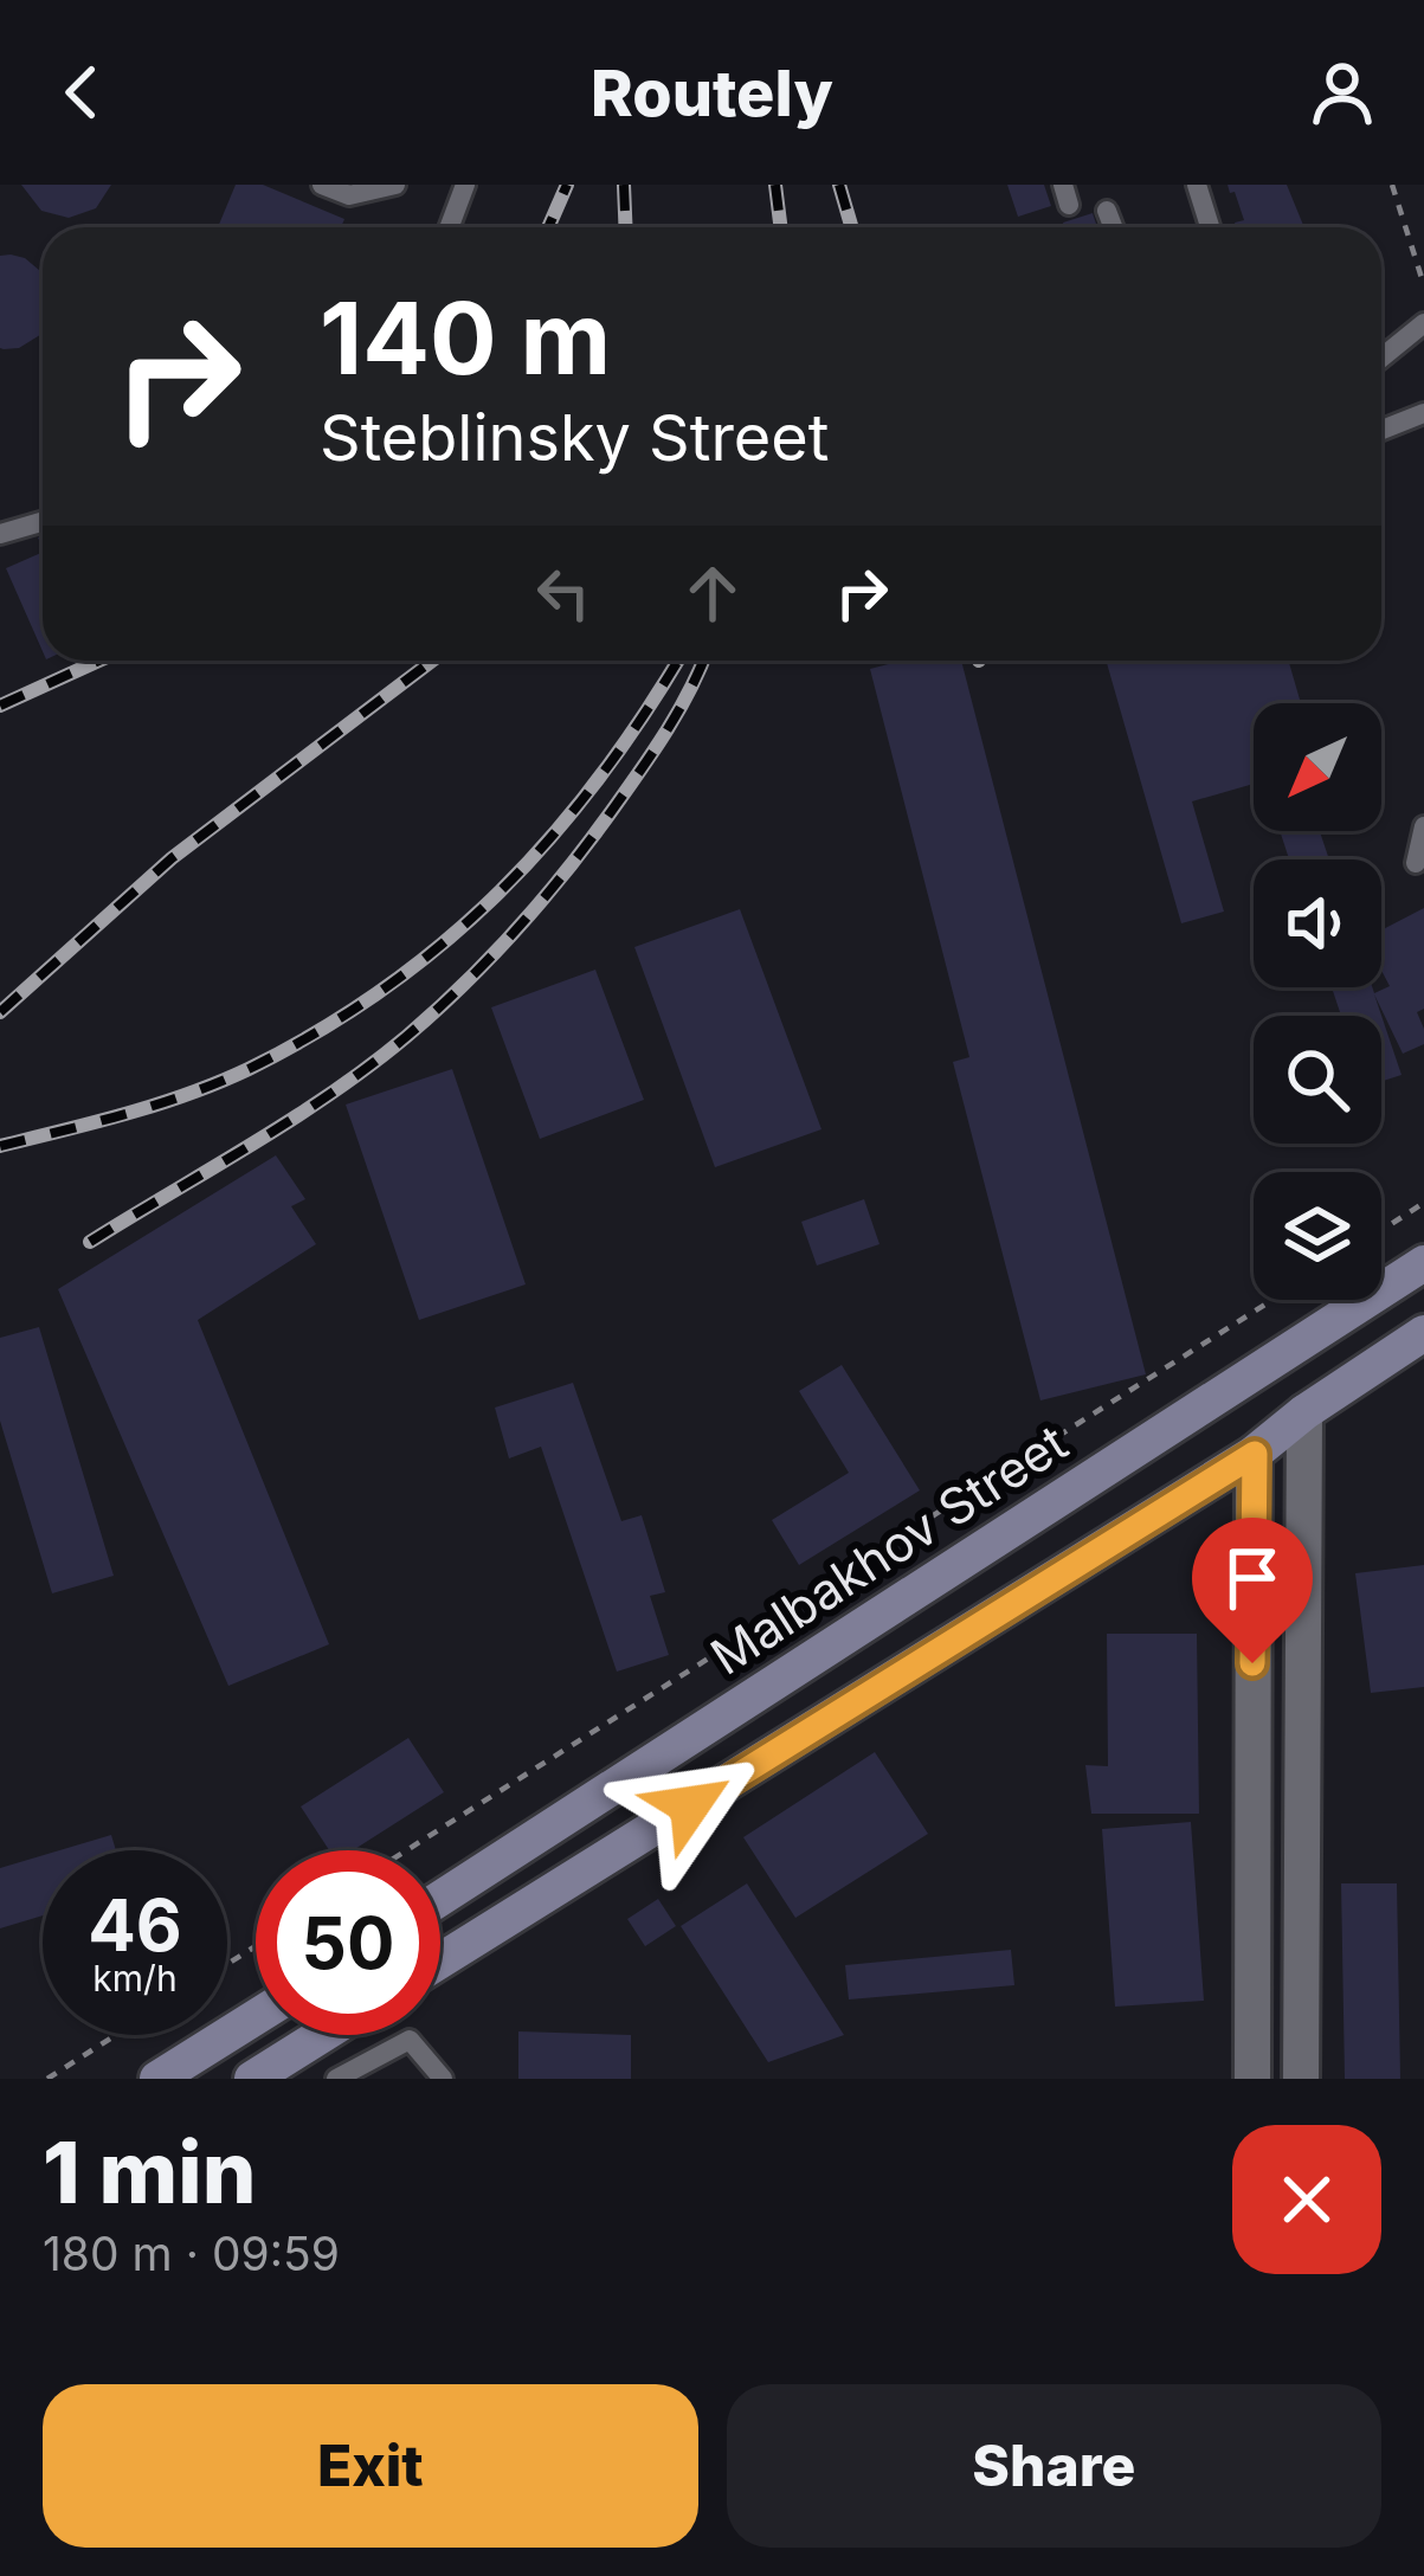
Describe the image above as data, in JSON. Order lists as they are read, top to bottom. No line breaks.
{"streets":{"main road":["Malbakhov Street"]},"north":"bottom left","page":{"header":"Routely","turn":["140 m","Steblinsky Street"],"speed":"46 km/h","limit":"50","heading":["1 min","180 m · 09:59"],"buttons":["Exit","Share"]}}
